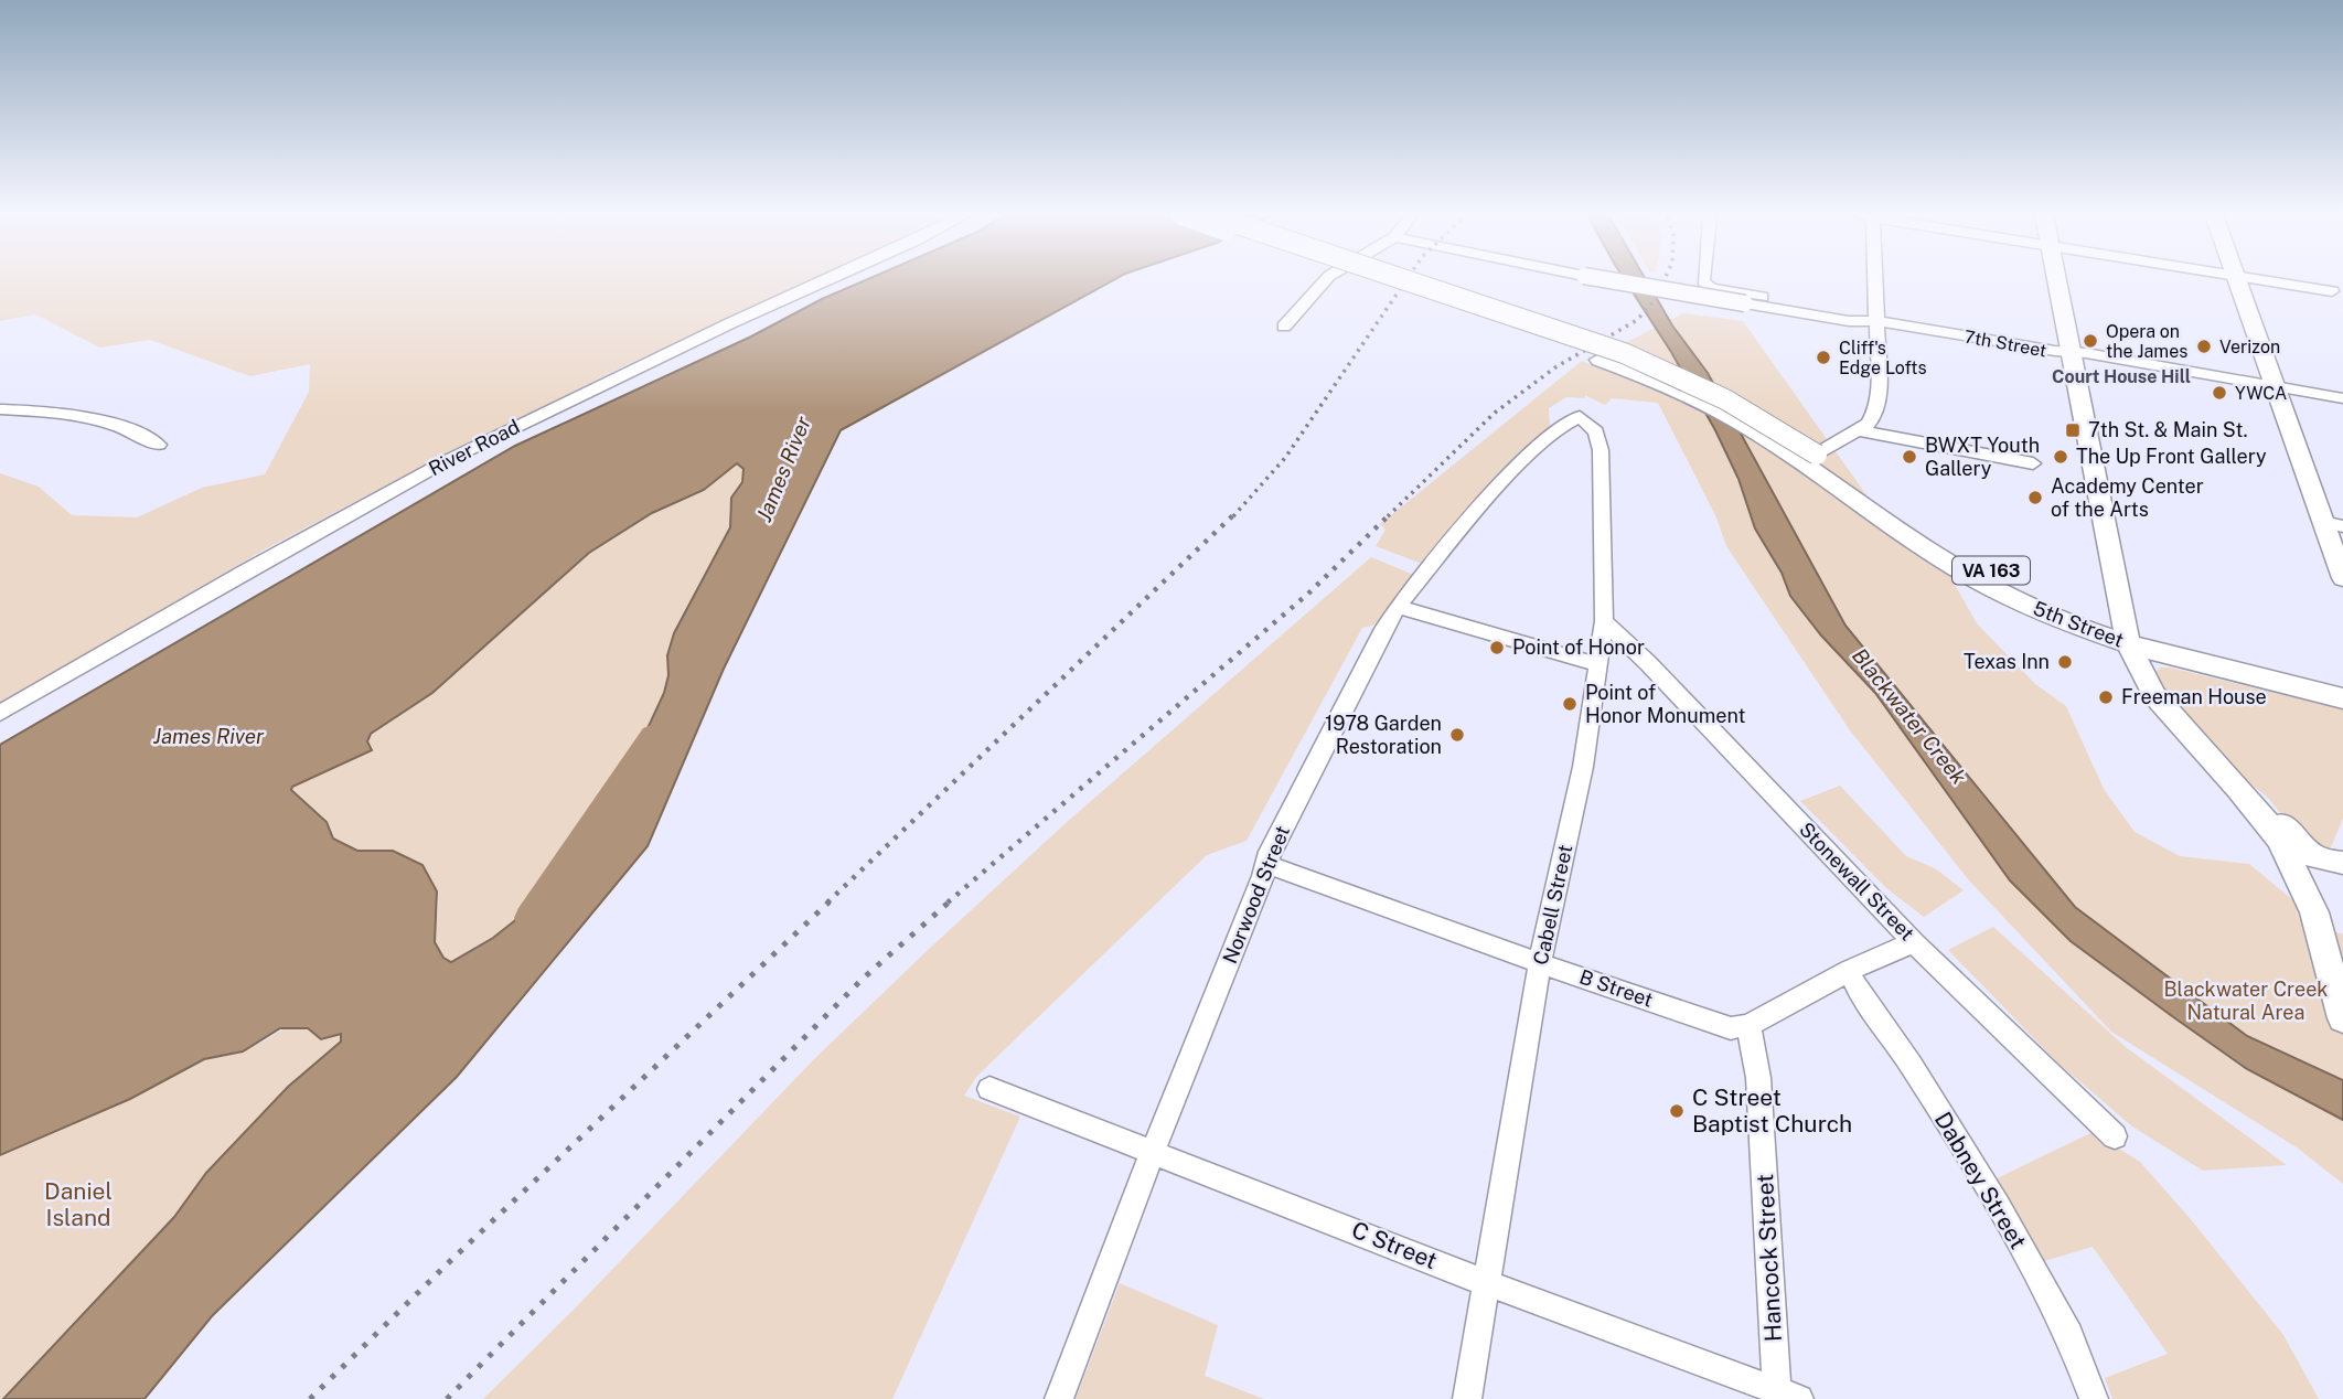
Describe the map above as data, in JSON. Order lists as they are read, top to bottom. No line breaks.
{"streets":{"main road":["5th Street"],"street":["7th Street","River Road","Stonewall Street","Norwood Street","Cabell Street","B Street","Dabney Street","C Street","Hancock Street"]},"crossings":[["Stonewall Street","Cabell Street"],["Norwood Street","Cabell Street"],["Norwood Street","B Street"],["Norwood Street","C Street"],["Cabell Street","B Street"],["Cabell Street","C Street"],["B Street","Hancock Street"],["C Street","Hancock Street"]],"districts":["Court House Hill"],"water":["James River","Blackwater Creek"],"parks":["Blackwater Creek Natural Area","Daniel Island"],"places":{"other":["Opera on the James","Verizon","Cliff's Edge Lofts","YWCA","BWXT Youth Gallery","The Up Front Gallery","Academy Center of the Arts","Point of Honor","Texas Inn","Freeman House","Point of Honor Monument","1978 Garden Restoration","C Street Baptist Church"],"transit":["7th St. & Main St."]}}
